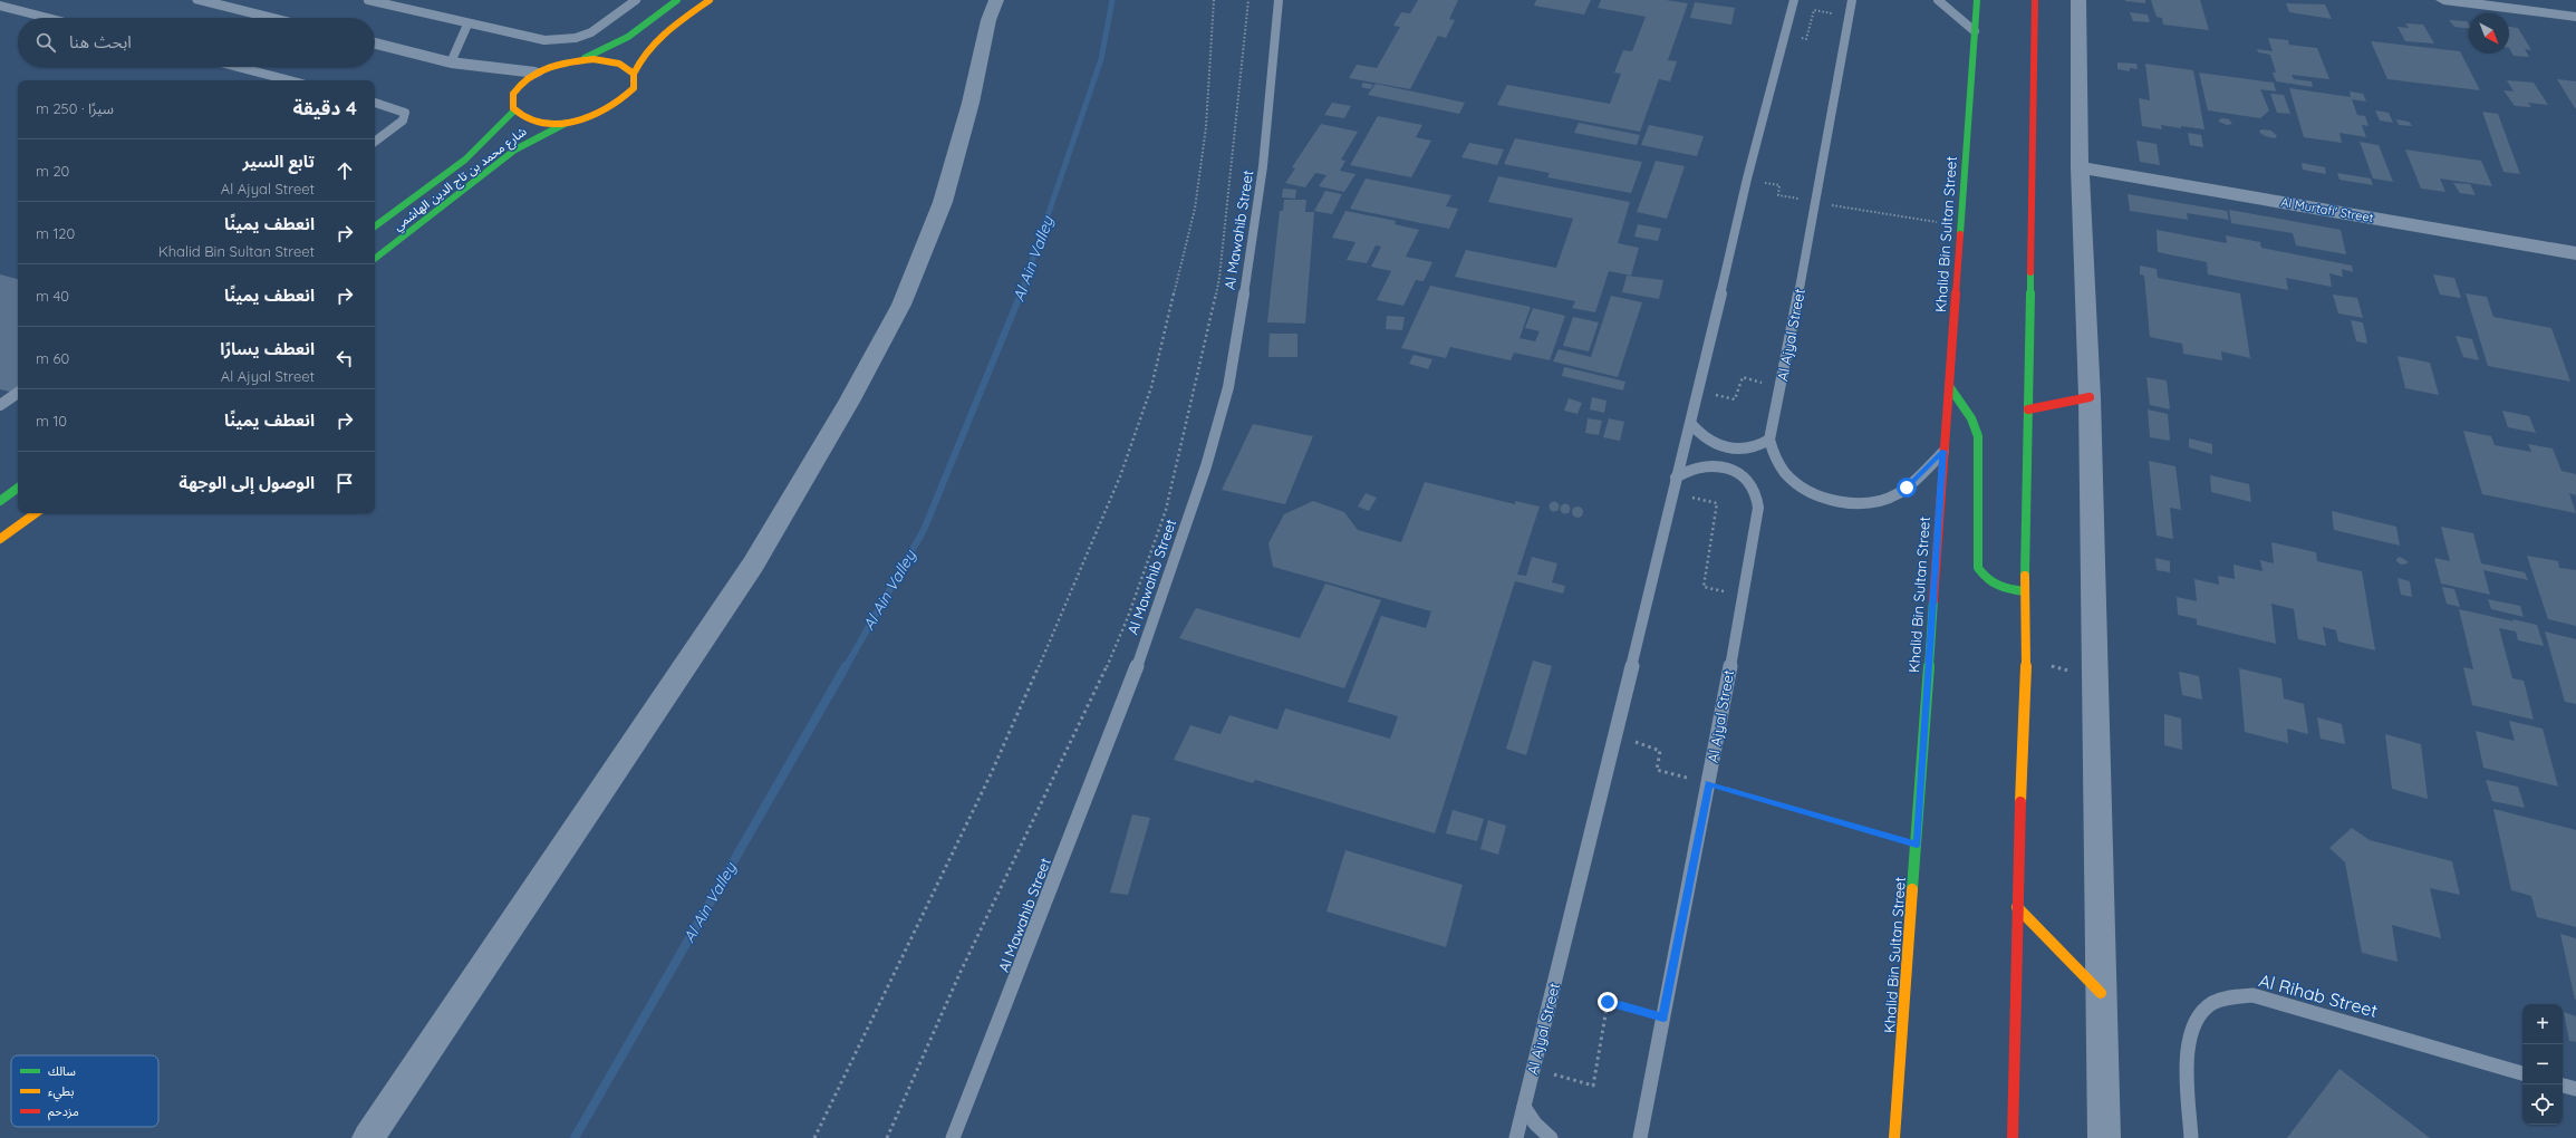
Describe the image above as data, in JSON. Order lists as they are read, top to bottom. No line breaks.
{"streets":{"main road":["شارع محمد بن تاج الدين الهاشمي","Khalid Bin Sultan Street"],"street":["Al Murtafi' Street"],"lane":["Al Mawahib Street","Al Ajyal Street","Al Rihab Street"]},"crossings":[["Khalid Bin Sultan Street","Al Ajyal Street"]],"water":["Al Ain Valley"],"legend":["سالك","بطيء","مزدحم"],"north":"bottom right","page":{"search":"ابحث هنا","heading":["4 دقيقة","سيرًا · 250 m"],"list":[["تابع السير","Al Ajyal Street","20 m"],["انعطف يمينًا","Khalid Bin Sultan Street","120 m"],["انعطف يمينًا","40 m"],["انعطف يسارًا","Al Ajyal Street","60 m"],["انعطف يمينًا","10 m"],"الوصول إلى الوجهة"],"map_buttons":["+","−"]}}
